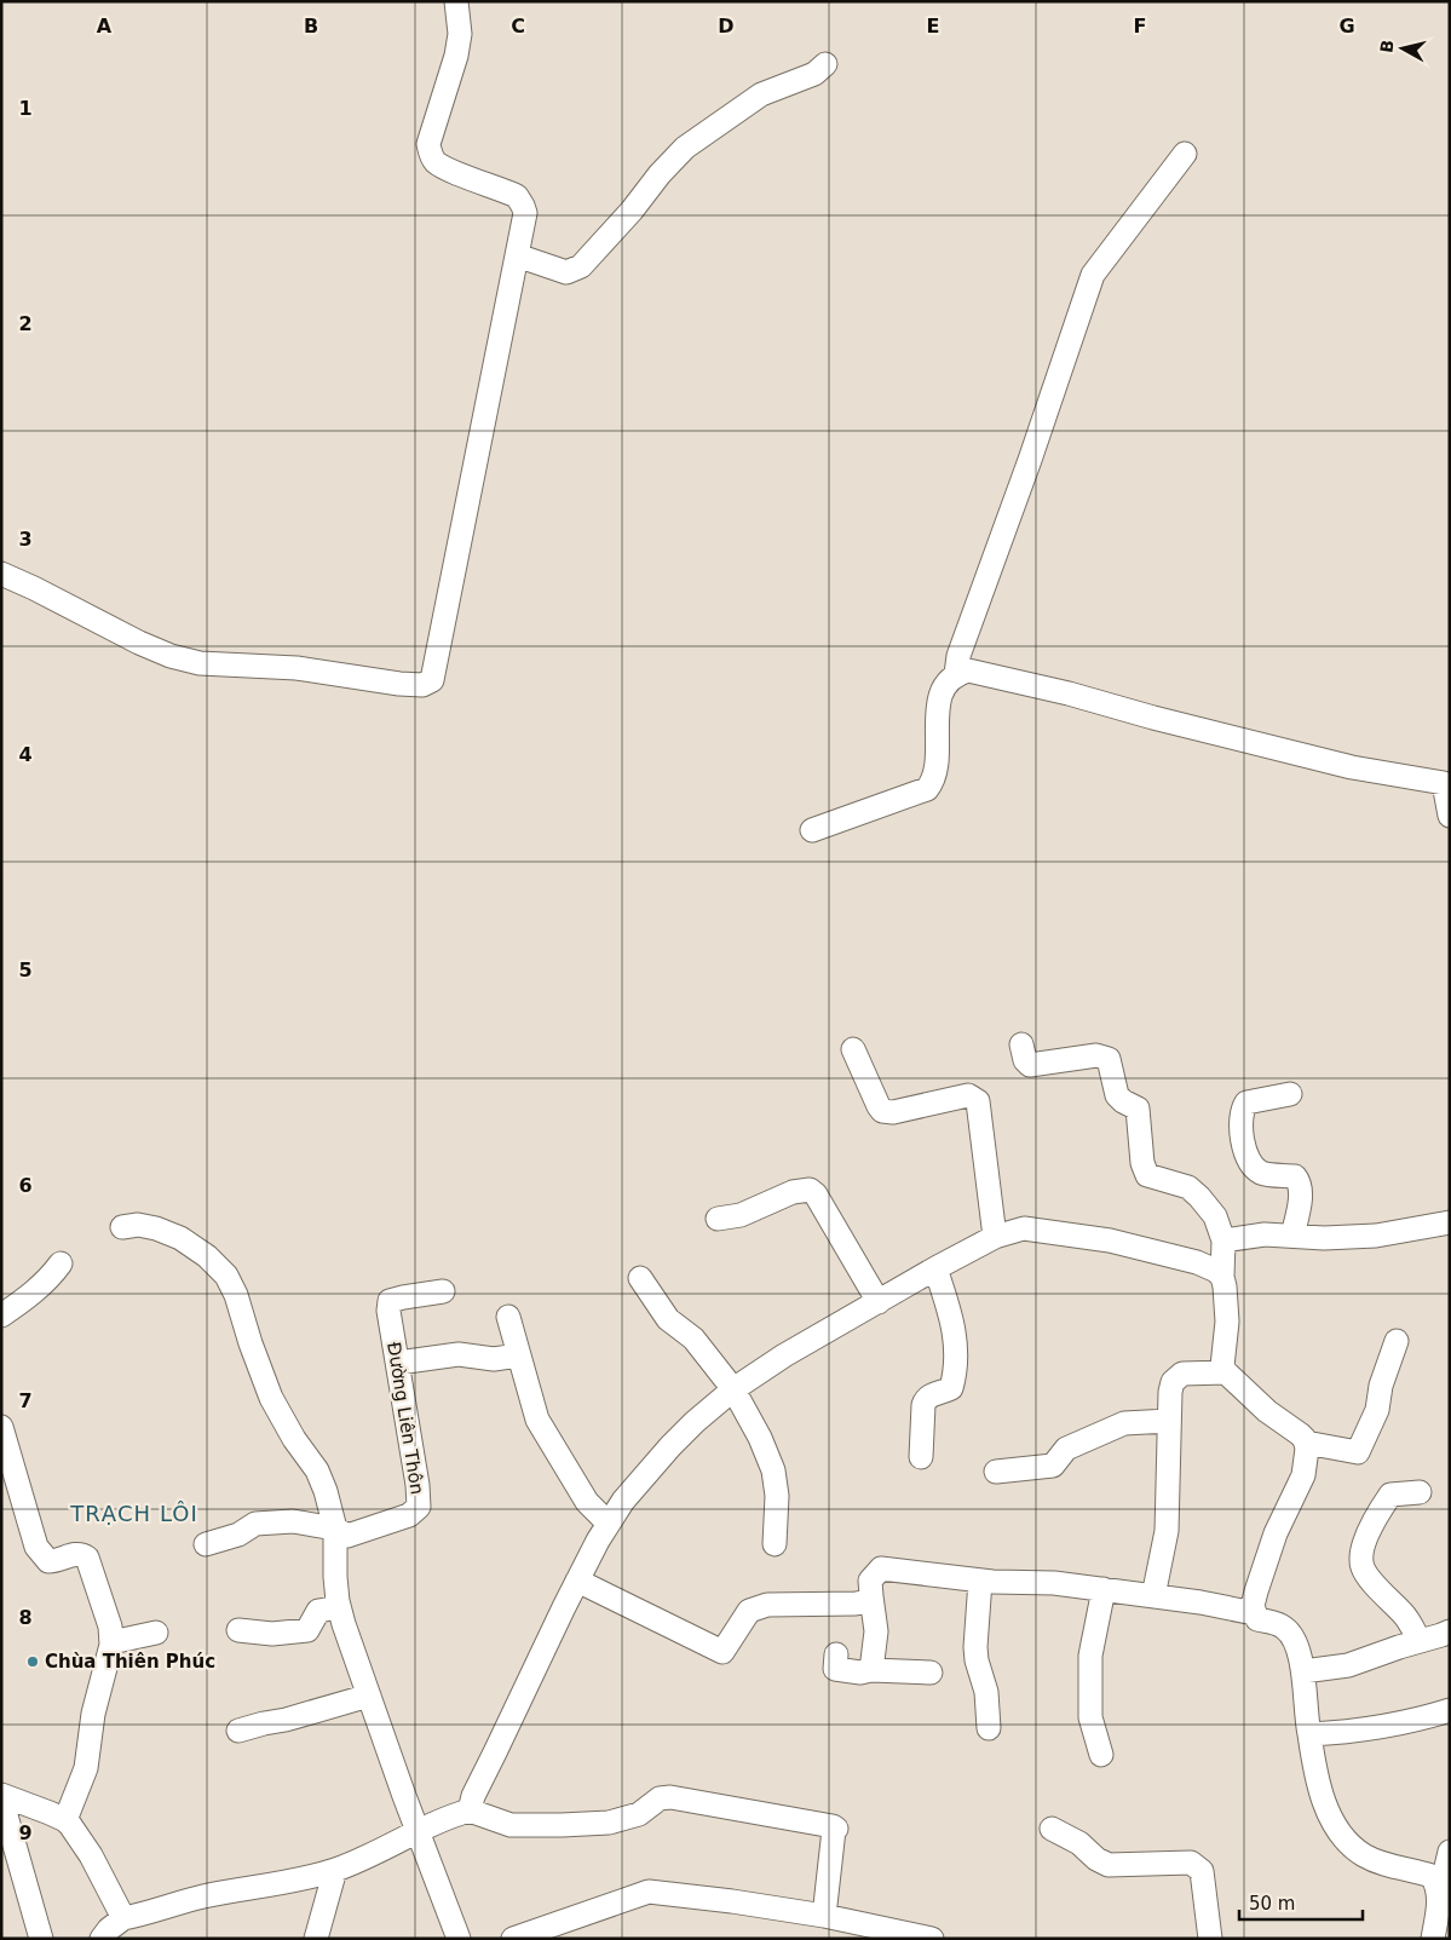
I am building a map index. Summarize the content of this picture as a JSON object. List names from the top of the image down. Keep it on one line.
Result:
{"streets":{"street":["Đường Liên Thôn"]},"districts":["TRẠCH LÔI"],"places":["Chùa Thiên Phúc"],"scale_bar":"50 m","north":"left","grid":{"columns":["A","B","C","D","E","F","G"],"rows":["1","2","3","4","5","6","7","8","9"]}}
